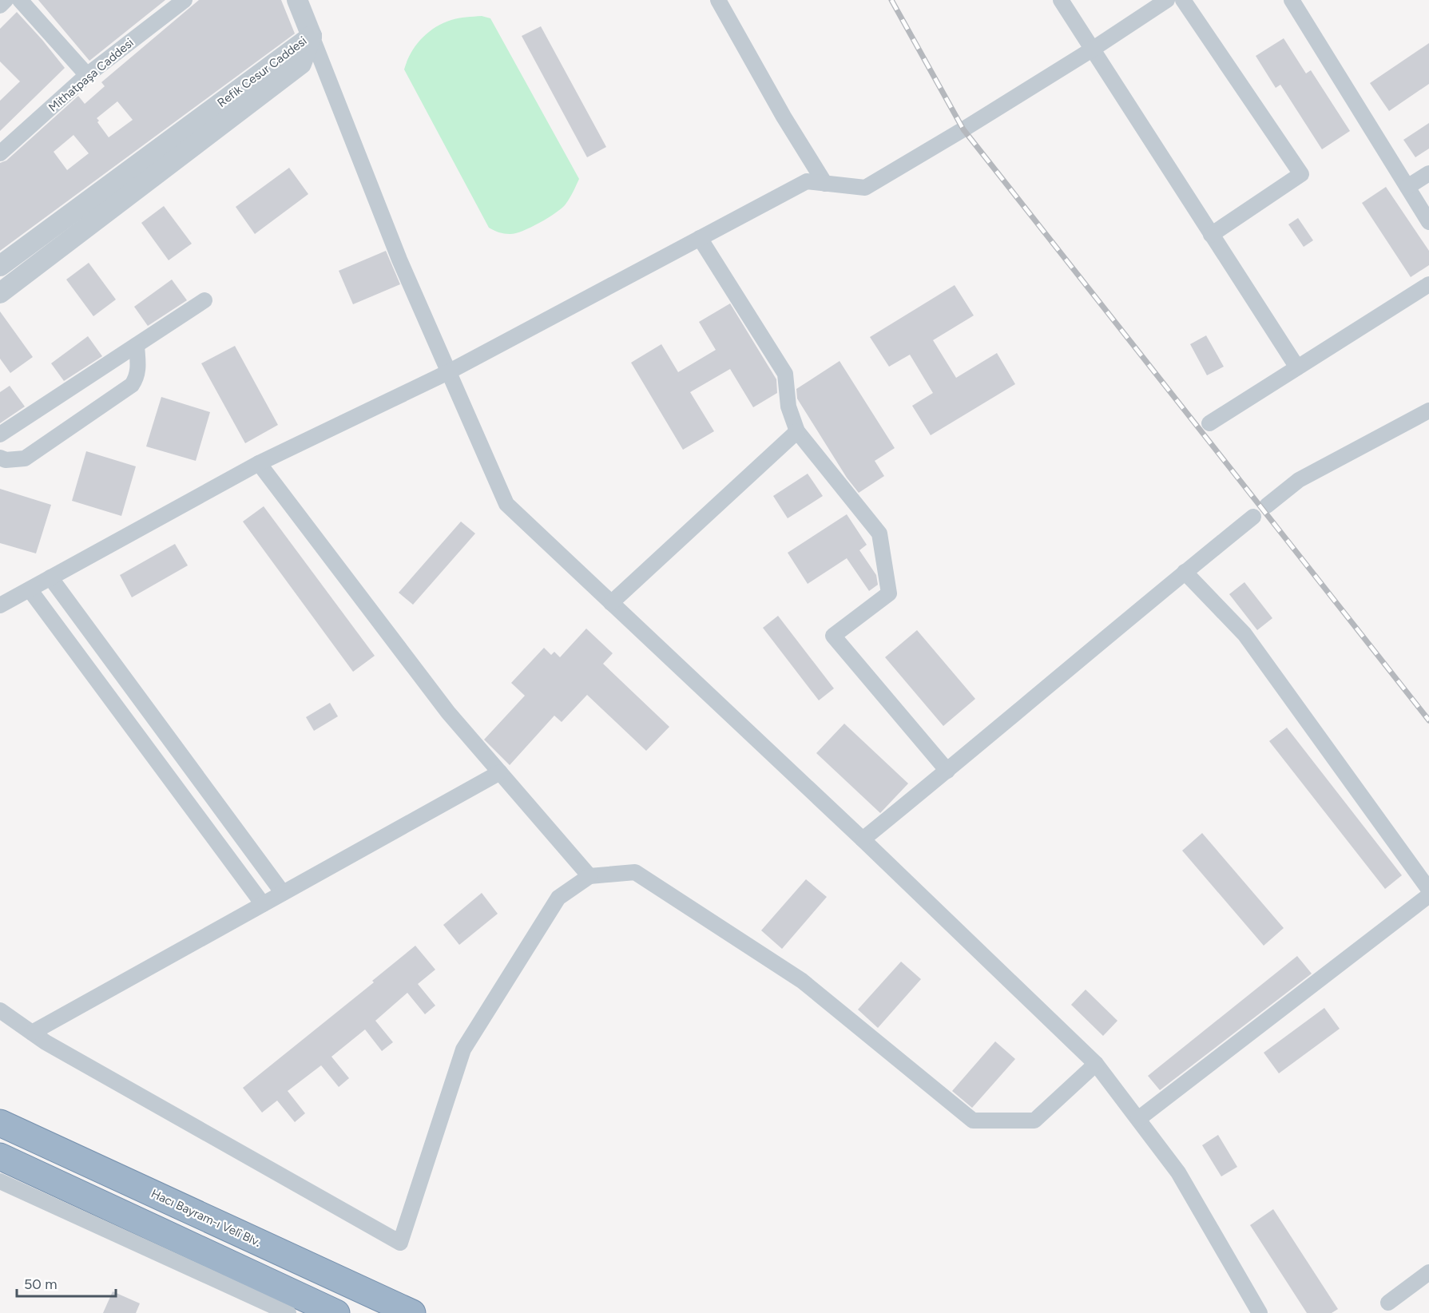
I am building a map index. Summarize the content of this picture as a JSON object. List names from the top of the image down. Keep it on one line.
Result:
{"streets":{"highway":["Hacı Bayram-ı Velî Blv."],"street":["Refik Cesur Caddesi","Mithatpaşa Caddesi"]},"scale_bar":"50 m"}
